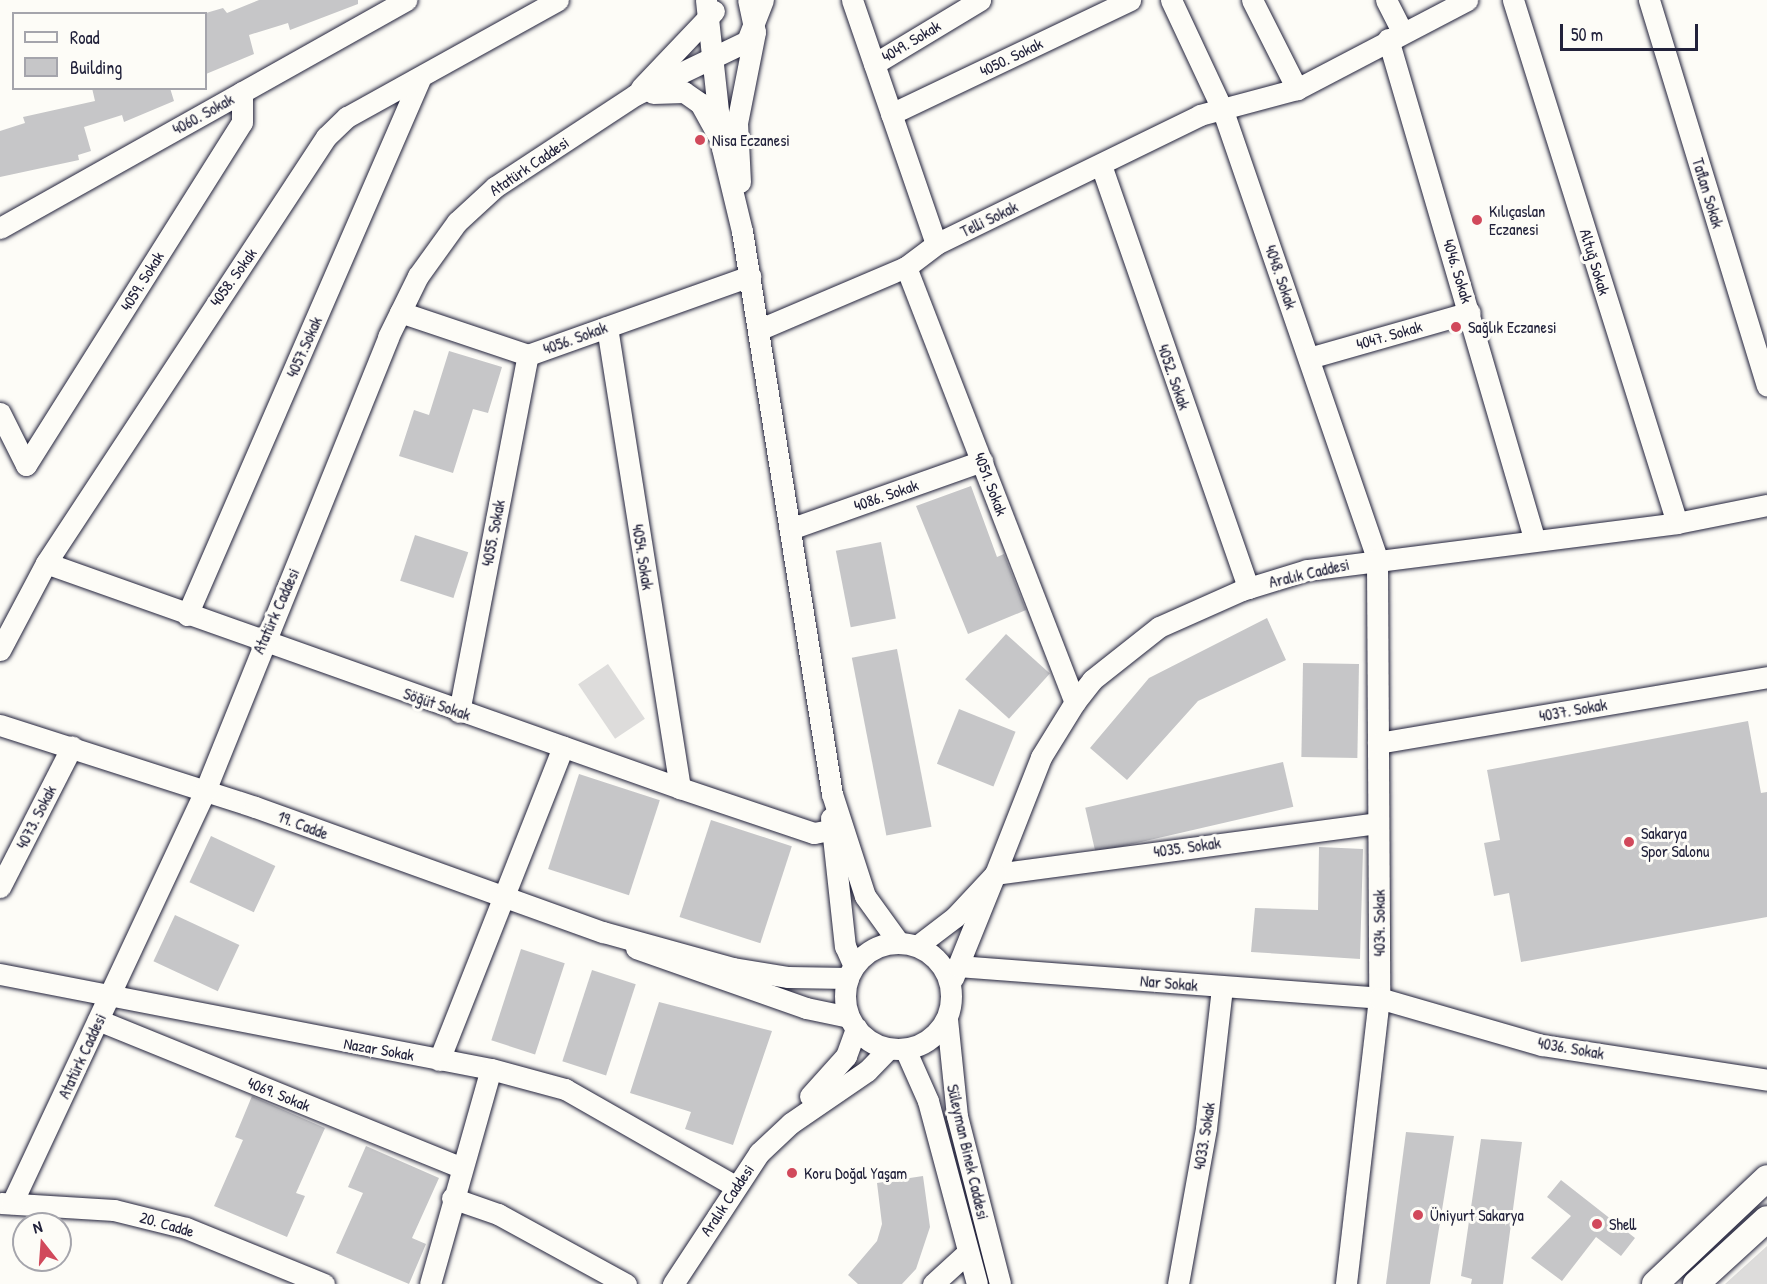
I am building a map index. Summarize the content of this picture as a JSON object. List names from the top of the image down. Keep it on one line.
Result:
{"streets":{"street":["4049. Sokak","4050. Sokak","4060. Sokak","Atatürk Caddesi","Taflan Sokak","Telli Sokak","Altuğ Sokak","4046. Sokak","4058. Sokak","4048. Sokak","4059. Sokak","4047. Sokak","4056. Sokak","4057.Sokak","4052. Sokak","4051. Sokak","4086. Sokak","4055. Sokak","4054. Sokak","Aralık Caddesi","Söğüt Sokak","4037. Sokak","4073. Sokak","19. Cadde","4035. Sokak","4034. Sokak","Nar Sokak","4036. Sokak","Nazar Sokak","4069. Sokak","4033. Sokak","Süleyman Binek Caddesi","20. Cadde"]},"crossings":[["4060. Sokak","4059. Sokak"],["Atatürk Caddesi","4056. Sokak"],["Atatürk Caddesi","Söğüt Sokak"],["Atatürk Caddesi","19. Cadde"],["Atatürk Caddesi","Nazar Sokak"],["Atatürk Caddesi","4069. Sokak"],["Atatürk Caddesi","20. Cadde"],["Telli Sokak","4046. Sokak"],["Telli Sokak","4048. Sokak"],["Telli Sokak","4052. Sokak"],["Telli Sokak","4051. Sokak"],["Altuğ Sokak","Aralık Caddesi"],["4046. Sokak","4047. Sokak"],["4046. Sokak","Aralık Caddesi"],["4058. Sokak","4057.Sokak"],["4058. Sokak","Söğüt Sokak"],["4048. Sokak","4047. Sokak"],["4048. Sokak","Aralık Caddesi"],["4048. Sokak","4034. Sokak"],["4056. Sokak","4055. Sokak"],["4056. Sokak","4054. Sokak"],["4057.Sokak","Söğüt Sokak"],["4052. Sokak","Aralık Caddesi"],["4051. Sokak","4086. Sokak"],["4051. Sokak","Aralık Caddesi"],["4055. Sokak","Söğüt Sokak"],["4054. Sokak","Söğüt Sokak"],["Aralık Caddesi","4035. Sokak"],["Aralık Caddesi","4034. Sokak"],["Aralık Caddesi","Nar Sokak"],["Aralık Caddesi","Nazar Sokak"],["Aralık Caddesi","Süleyman Binek Caddesi"],["4037. Sokak","4034. Sokak"],["4073. Sokak","19. Cadde"],["4035. Sokak","4034. Sokak"],["4034. Sokak","Nar Sokak"],["4034. Sokak","4036. Sokak"],["Nar Sokak","4036. Sokak"],["Nar Sokak","4033. Sokak"],["Nar Sokak","Süleyman Binek Caddesi"]],"places":["Nisa Eczanesi","Kılıçaslan Eczanesi","Sağlık Eczanesi","Sakarya Spor Salonu","Koru Doğal Yaşam","Üniyurt Sakarya","Shell"],"legend":["Road","Building"],"scale_bar":"50 m","north":"top"}
